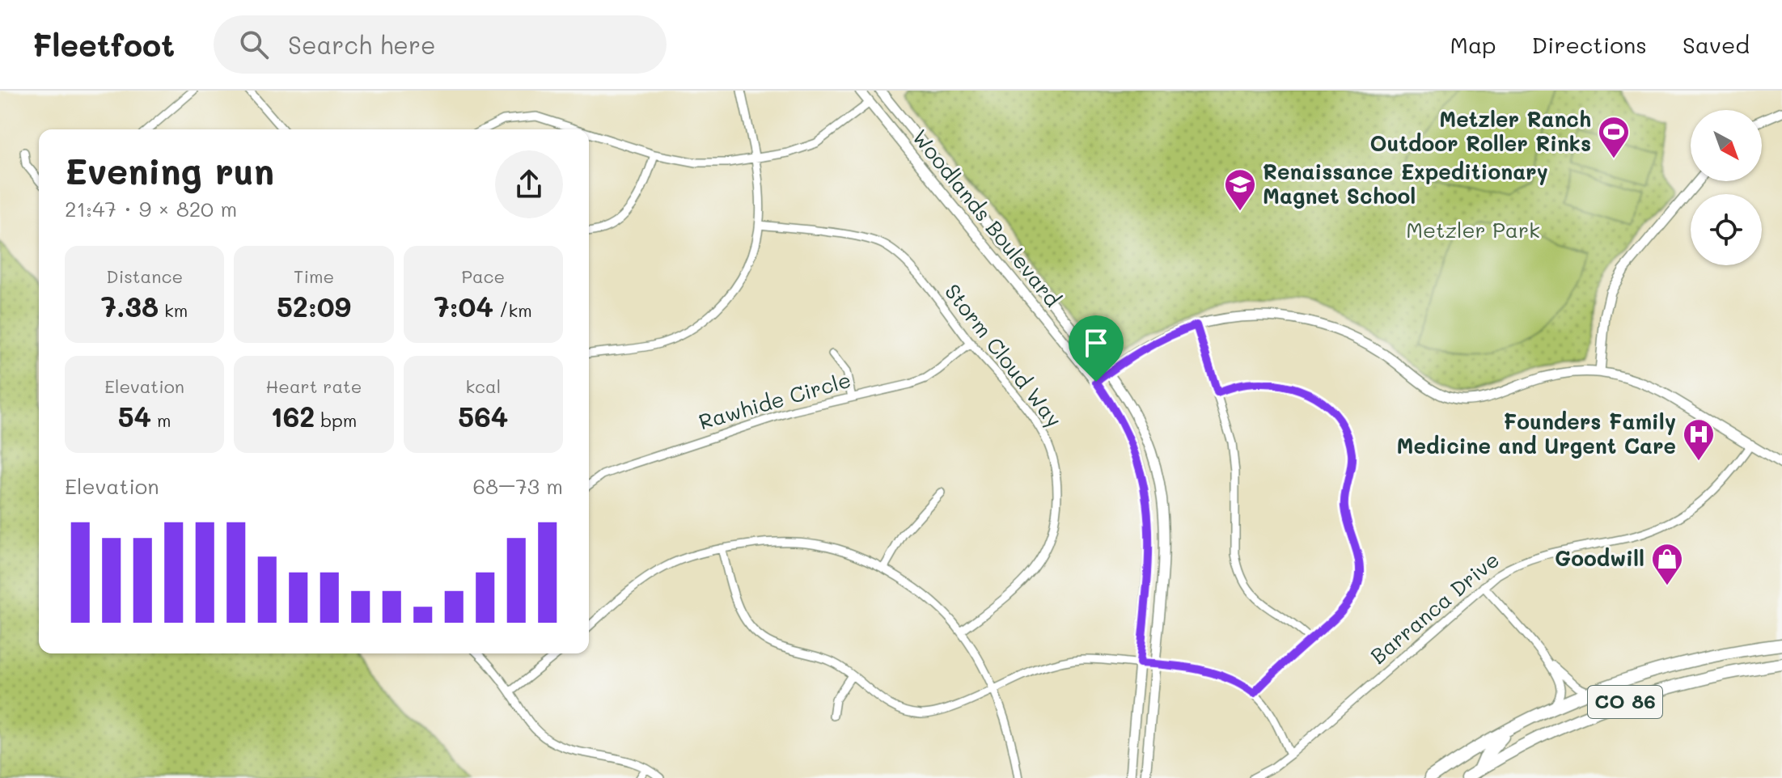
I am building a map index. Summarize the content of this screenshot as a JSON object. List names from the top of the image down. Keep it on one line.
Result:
{"streets":{"highway":["CO 86"],"street":["Woodlands Boulevard","Storm Cloud Way","Rawhide Circle","Barranca Drive"]},"crossings":[["Storm Cloud Way","Rawhide Circle"]],"parks":["Metzler Park"],"places":{"sports":["Metzler Ranch Outdoor Roller Rinks"],"school or university":["Renaissance Expeditionary Magnet School"],"hospital":["Founders Family Medicine and Urgent Care"],"shop":["Goodwill"]},"north":"bottom right","page":{"header":"Fleetfoot","search":"Search here","nav":["Map","Directions","Saved"],"heading":["Evening run","21:47 · 9 × 820 m"],"stats":[["Distance","7.38 km"],["Time","52:09"],["Pace","7:04 /km"],["Elevation","54 m"],["Heart rate","162 bpm"],["kcal","564"]],"chart":["Elevation","68–73 m"]}}
